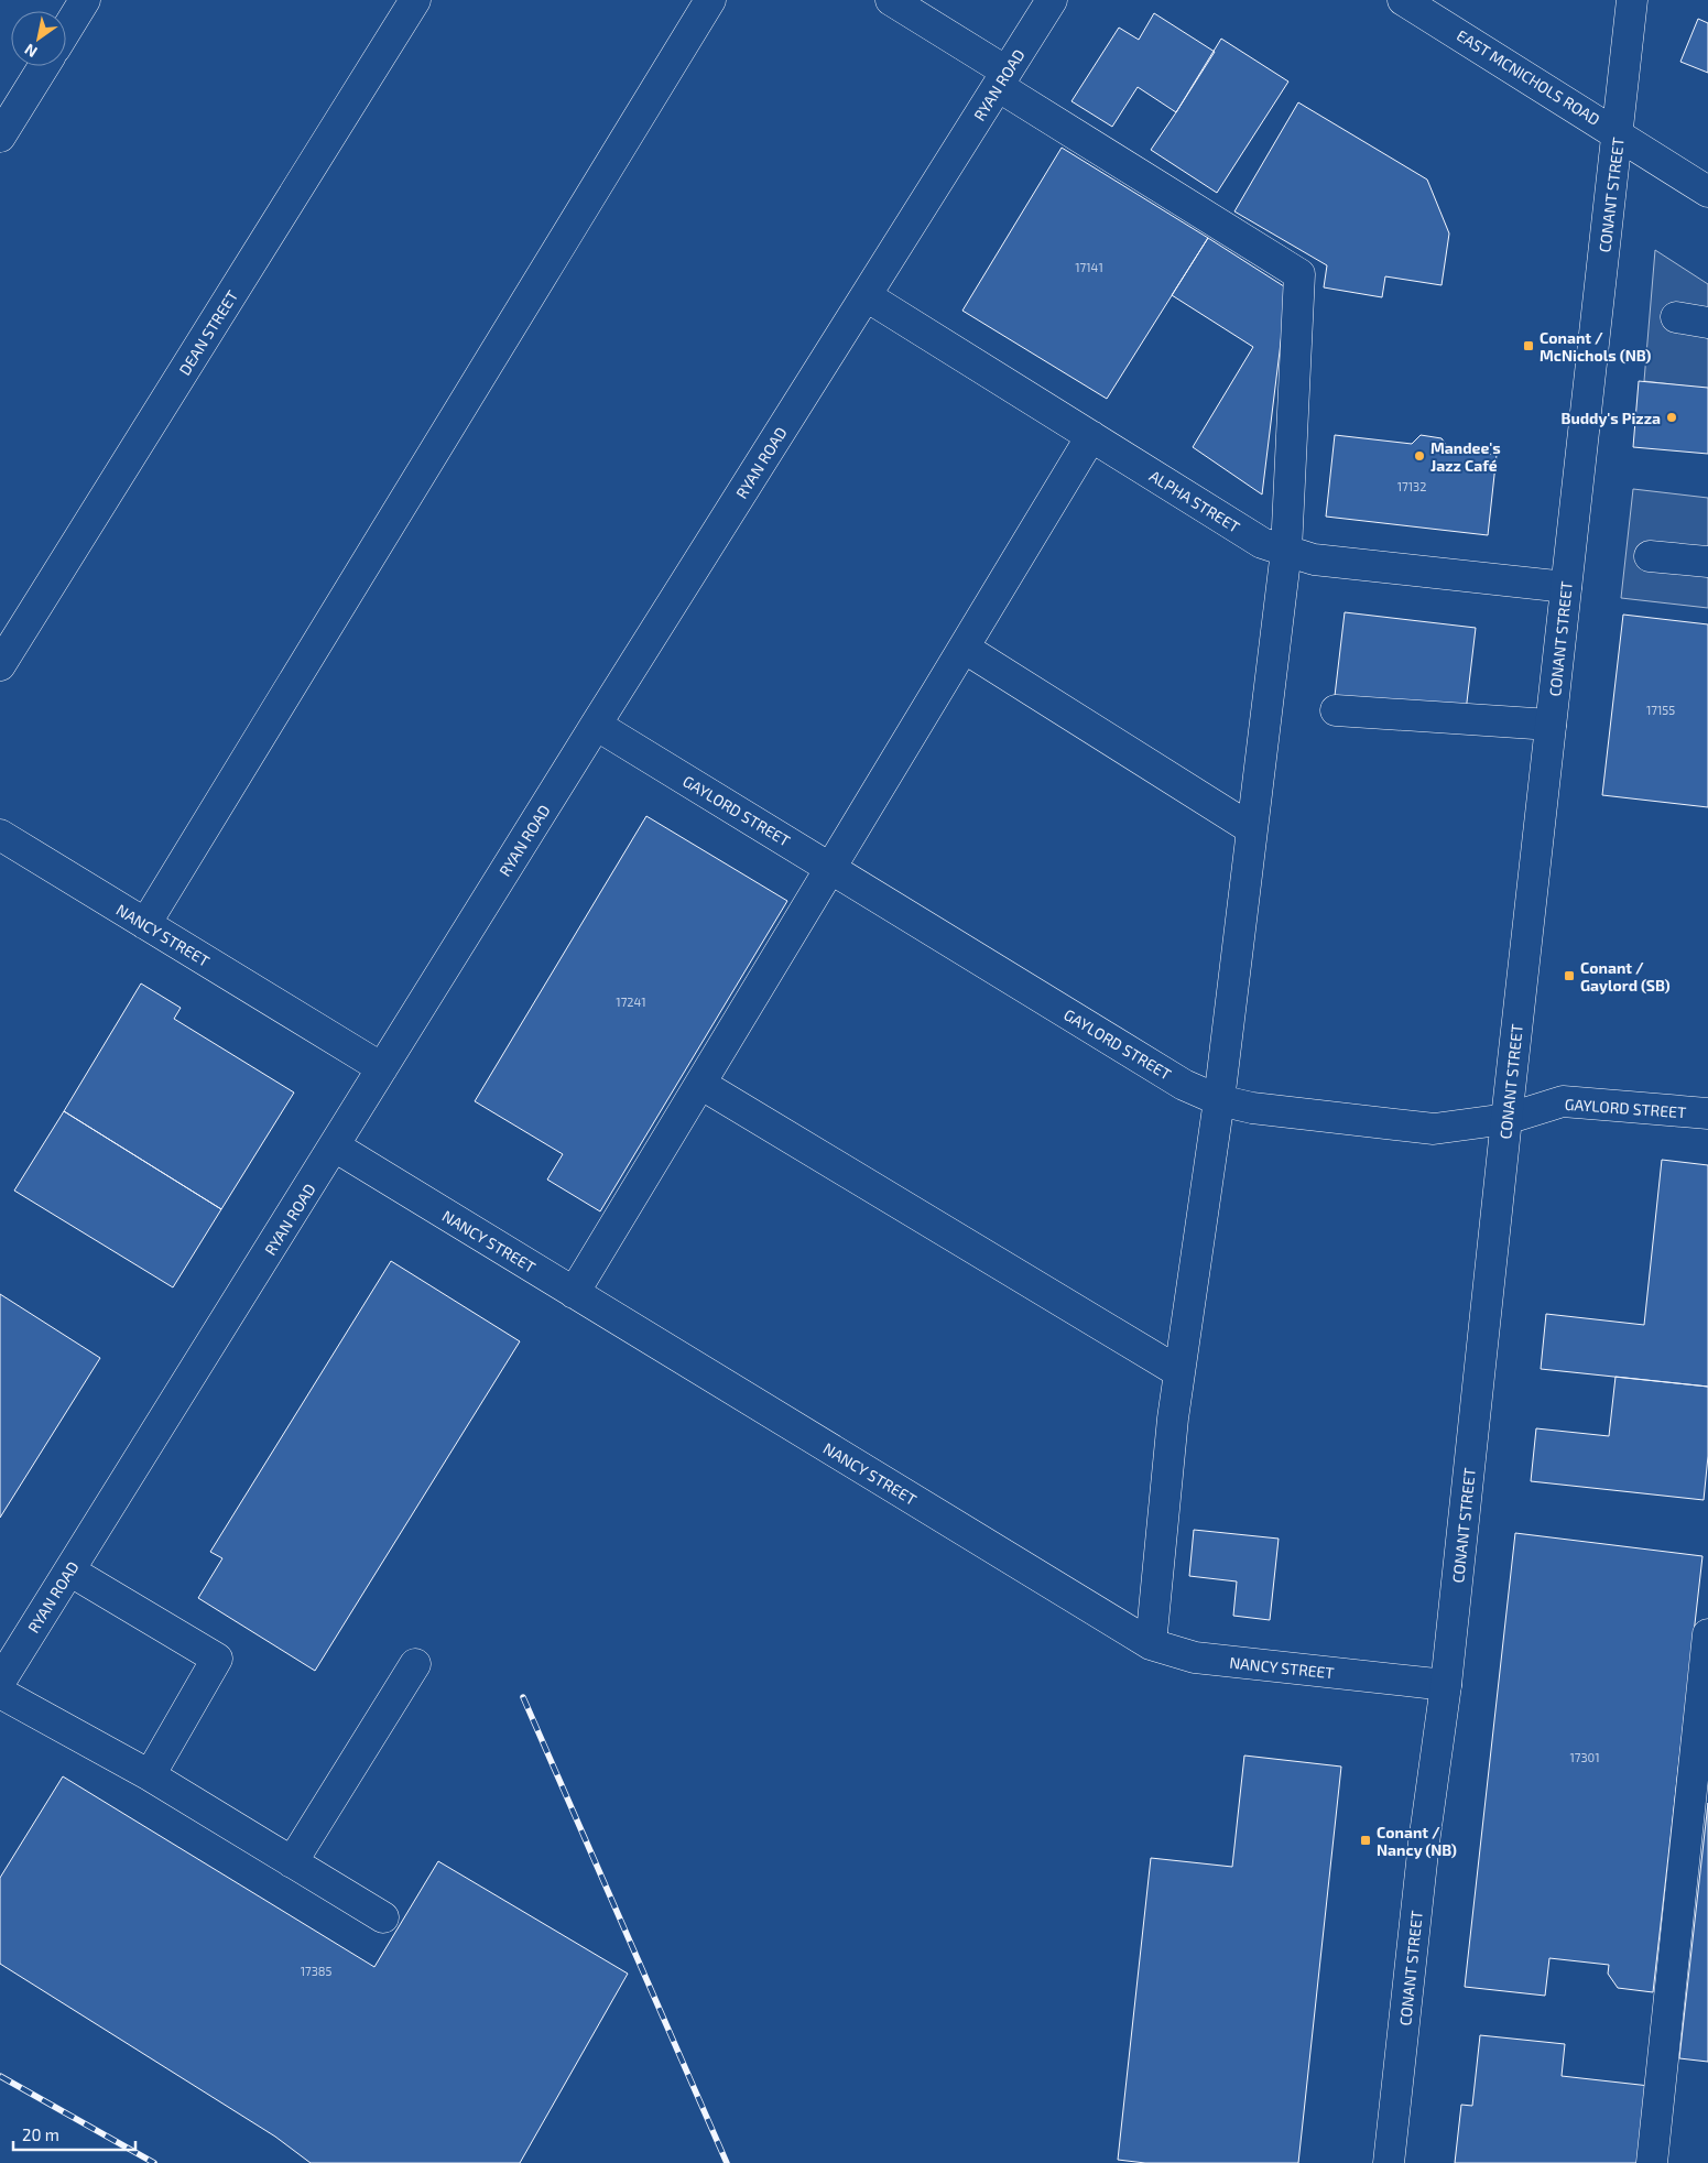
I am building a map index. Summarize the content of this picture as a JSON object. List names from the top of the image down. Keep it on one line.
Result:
{"streets":{"street":["EAST MCNICHOLS ROAD","RYAN ROAD","CONANT STREET","DEAN STREET","ALPHA STREET","GAYLORD STREET","NANCY STREET"]},"crossings":[["EAST MCNICHOLS ROAD","CONANT STREET"],["RYAN ROAD","ALPHA STREET"],["RYAN ROAD","GAYLORD STREET"],["RYAN ROAD","NANCY STREET"],["CONANT STREET","ALPHA STREET"],["CONANT STREET","GAYLORD STREET"],["CONANT STREET","NANCY STREET"]],"places":{"transit":["Conant / McNichols (NB)","Conant / Gaylord (SB)","Conant / Nancy (NB)"],"other":["Buddy's Pizza","Mandee's Jazz Café"]},"house_numbers":["17141","17132","17155","17241","17301","17385"],"scale_bar":"20 m","north":"bottom left"}
